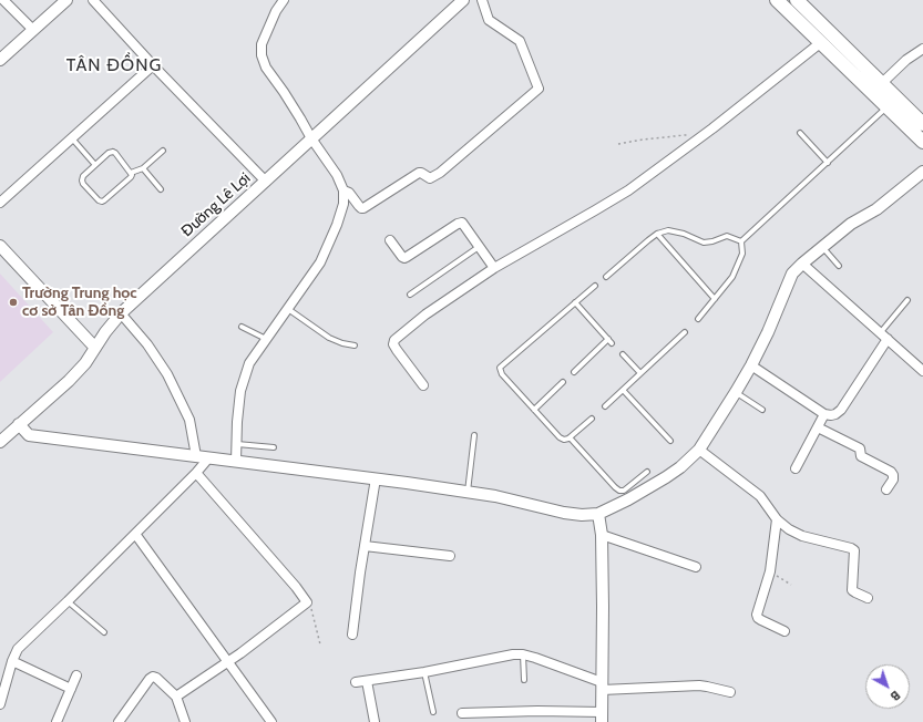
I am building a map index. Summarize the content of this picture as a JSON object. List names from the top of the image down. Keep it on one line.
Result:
{"streets":{"street":["Đường Lê Lợi"]},"districts":["TÂN ĐỒNG"],"places":["Trường Trung học cơ sở Tân Đồng"],"north":"bottom right"}
